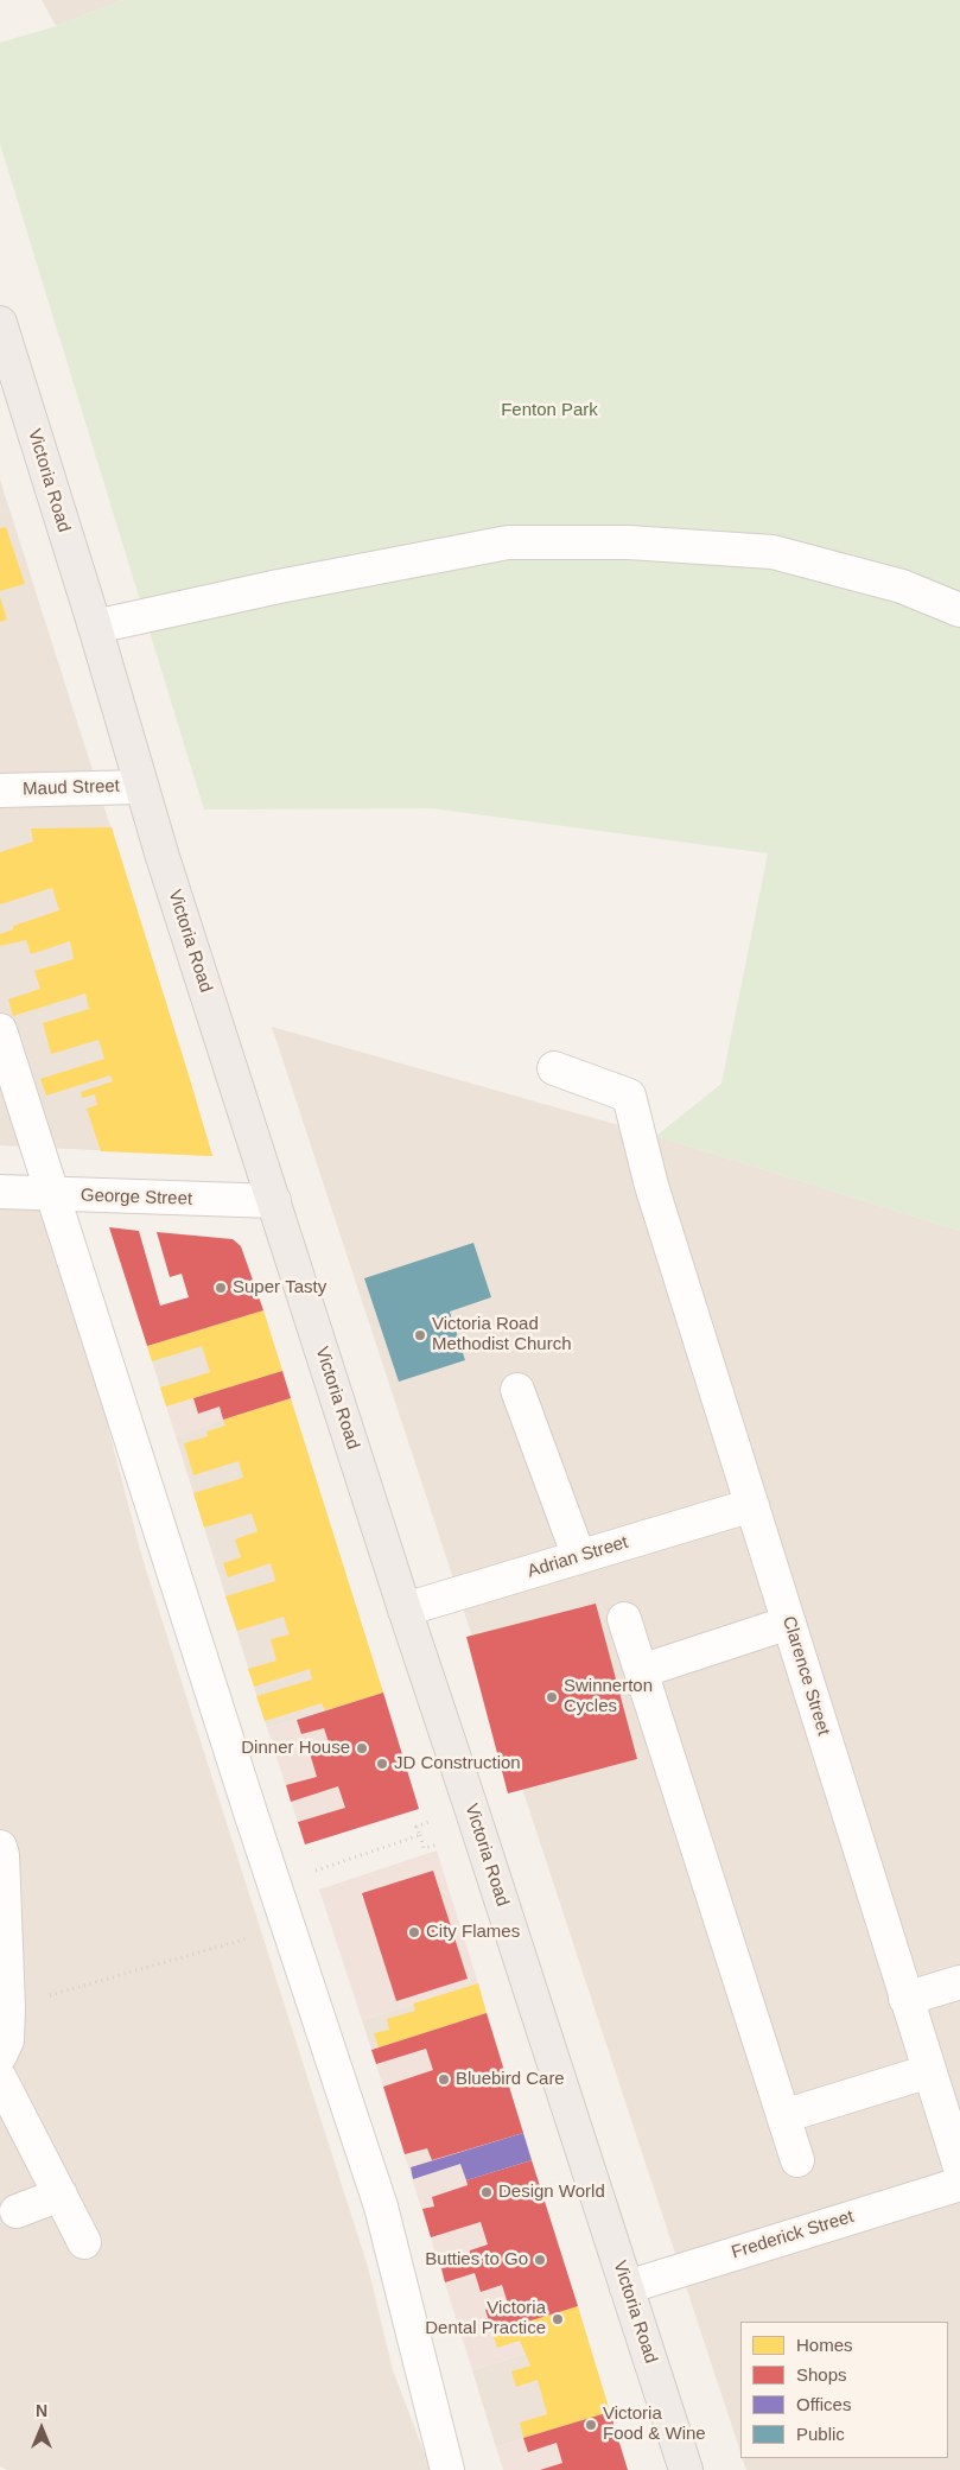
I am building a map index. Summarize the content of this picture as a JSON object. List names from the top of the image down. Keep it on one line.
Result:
{"streets":{"main road":["Victoria Road"],"street":["Maud Street","George Street","Adrian Street","Clarence Street","Frederick Street"]},"crossings":[["Victoria Road","Maud Street"],["Victoria Road","George Street"],["Victoria Road","Adrian Street"],["Victoria Road","Frederick Street"],["Adrian Street","Clarence Street"]],"parks":["Fenton Park"],"places":["Super Tasty","Victoria Road Methodist Church","Swinnerton Cycles","Dinner House","JD Construction","City Flames","Bluebird Care","Design World","Butties to Go","Victoria Dental Practice","Victoria Food & Wine"],"legend":["Homes","Shops","Offices","Public"],"north":"top"}
